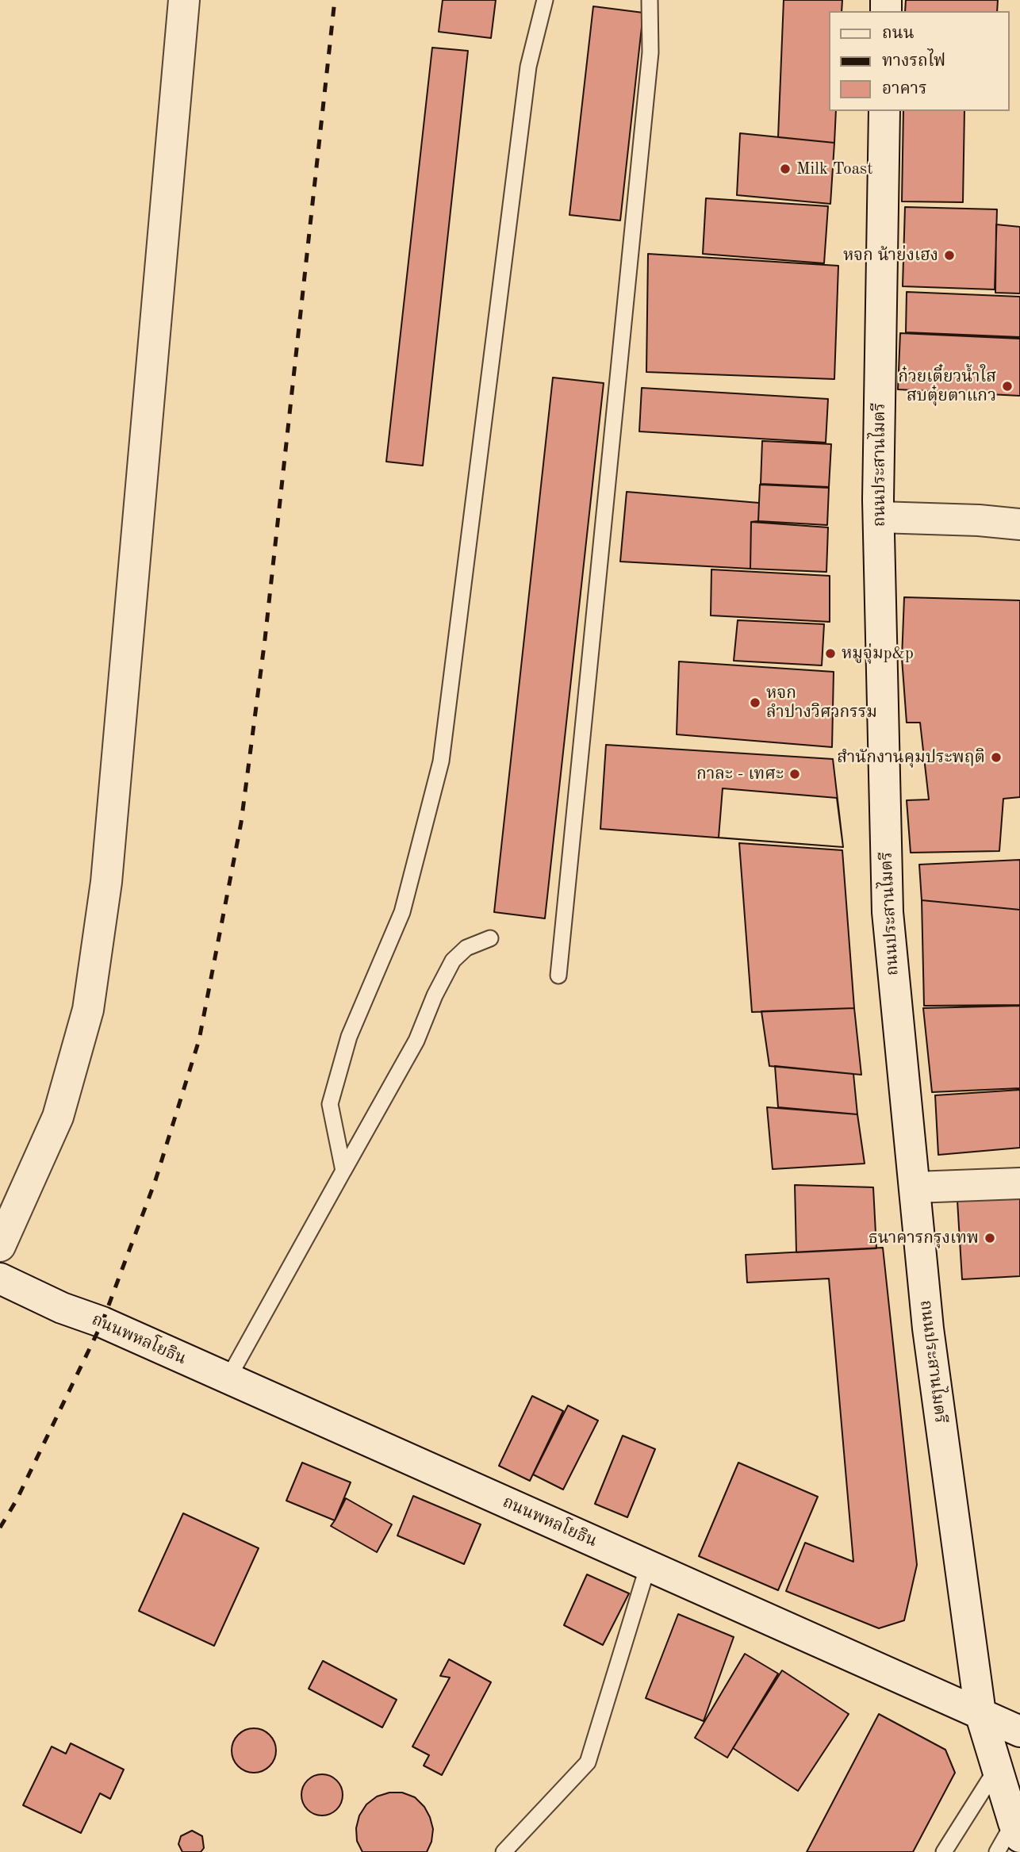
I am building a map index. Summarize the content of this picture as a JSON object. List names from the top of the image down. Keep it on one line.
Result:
{"streets":{"street":["ถนนประสานไมตรี","ถนนพหลโยธิน"]},"crossings":[["ถนนประสานไมตรี","ถนนพหลโยธิน"]],"places":["Milk Toast","หจก น้าย่งเฮง","ก๋วยเตี๋ยวน้ำใส สบตุ๋ยตาแกว","หมูจุ่มp&p","หจก ลำปางวิศวกรรม","สำนักงานคุมประพฤติ","กาละ - เทศะ","ธนาคารกรุงเทพ"],"legend":["ถนน","ทางรถไฟ","อาคาร"]}
